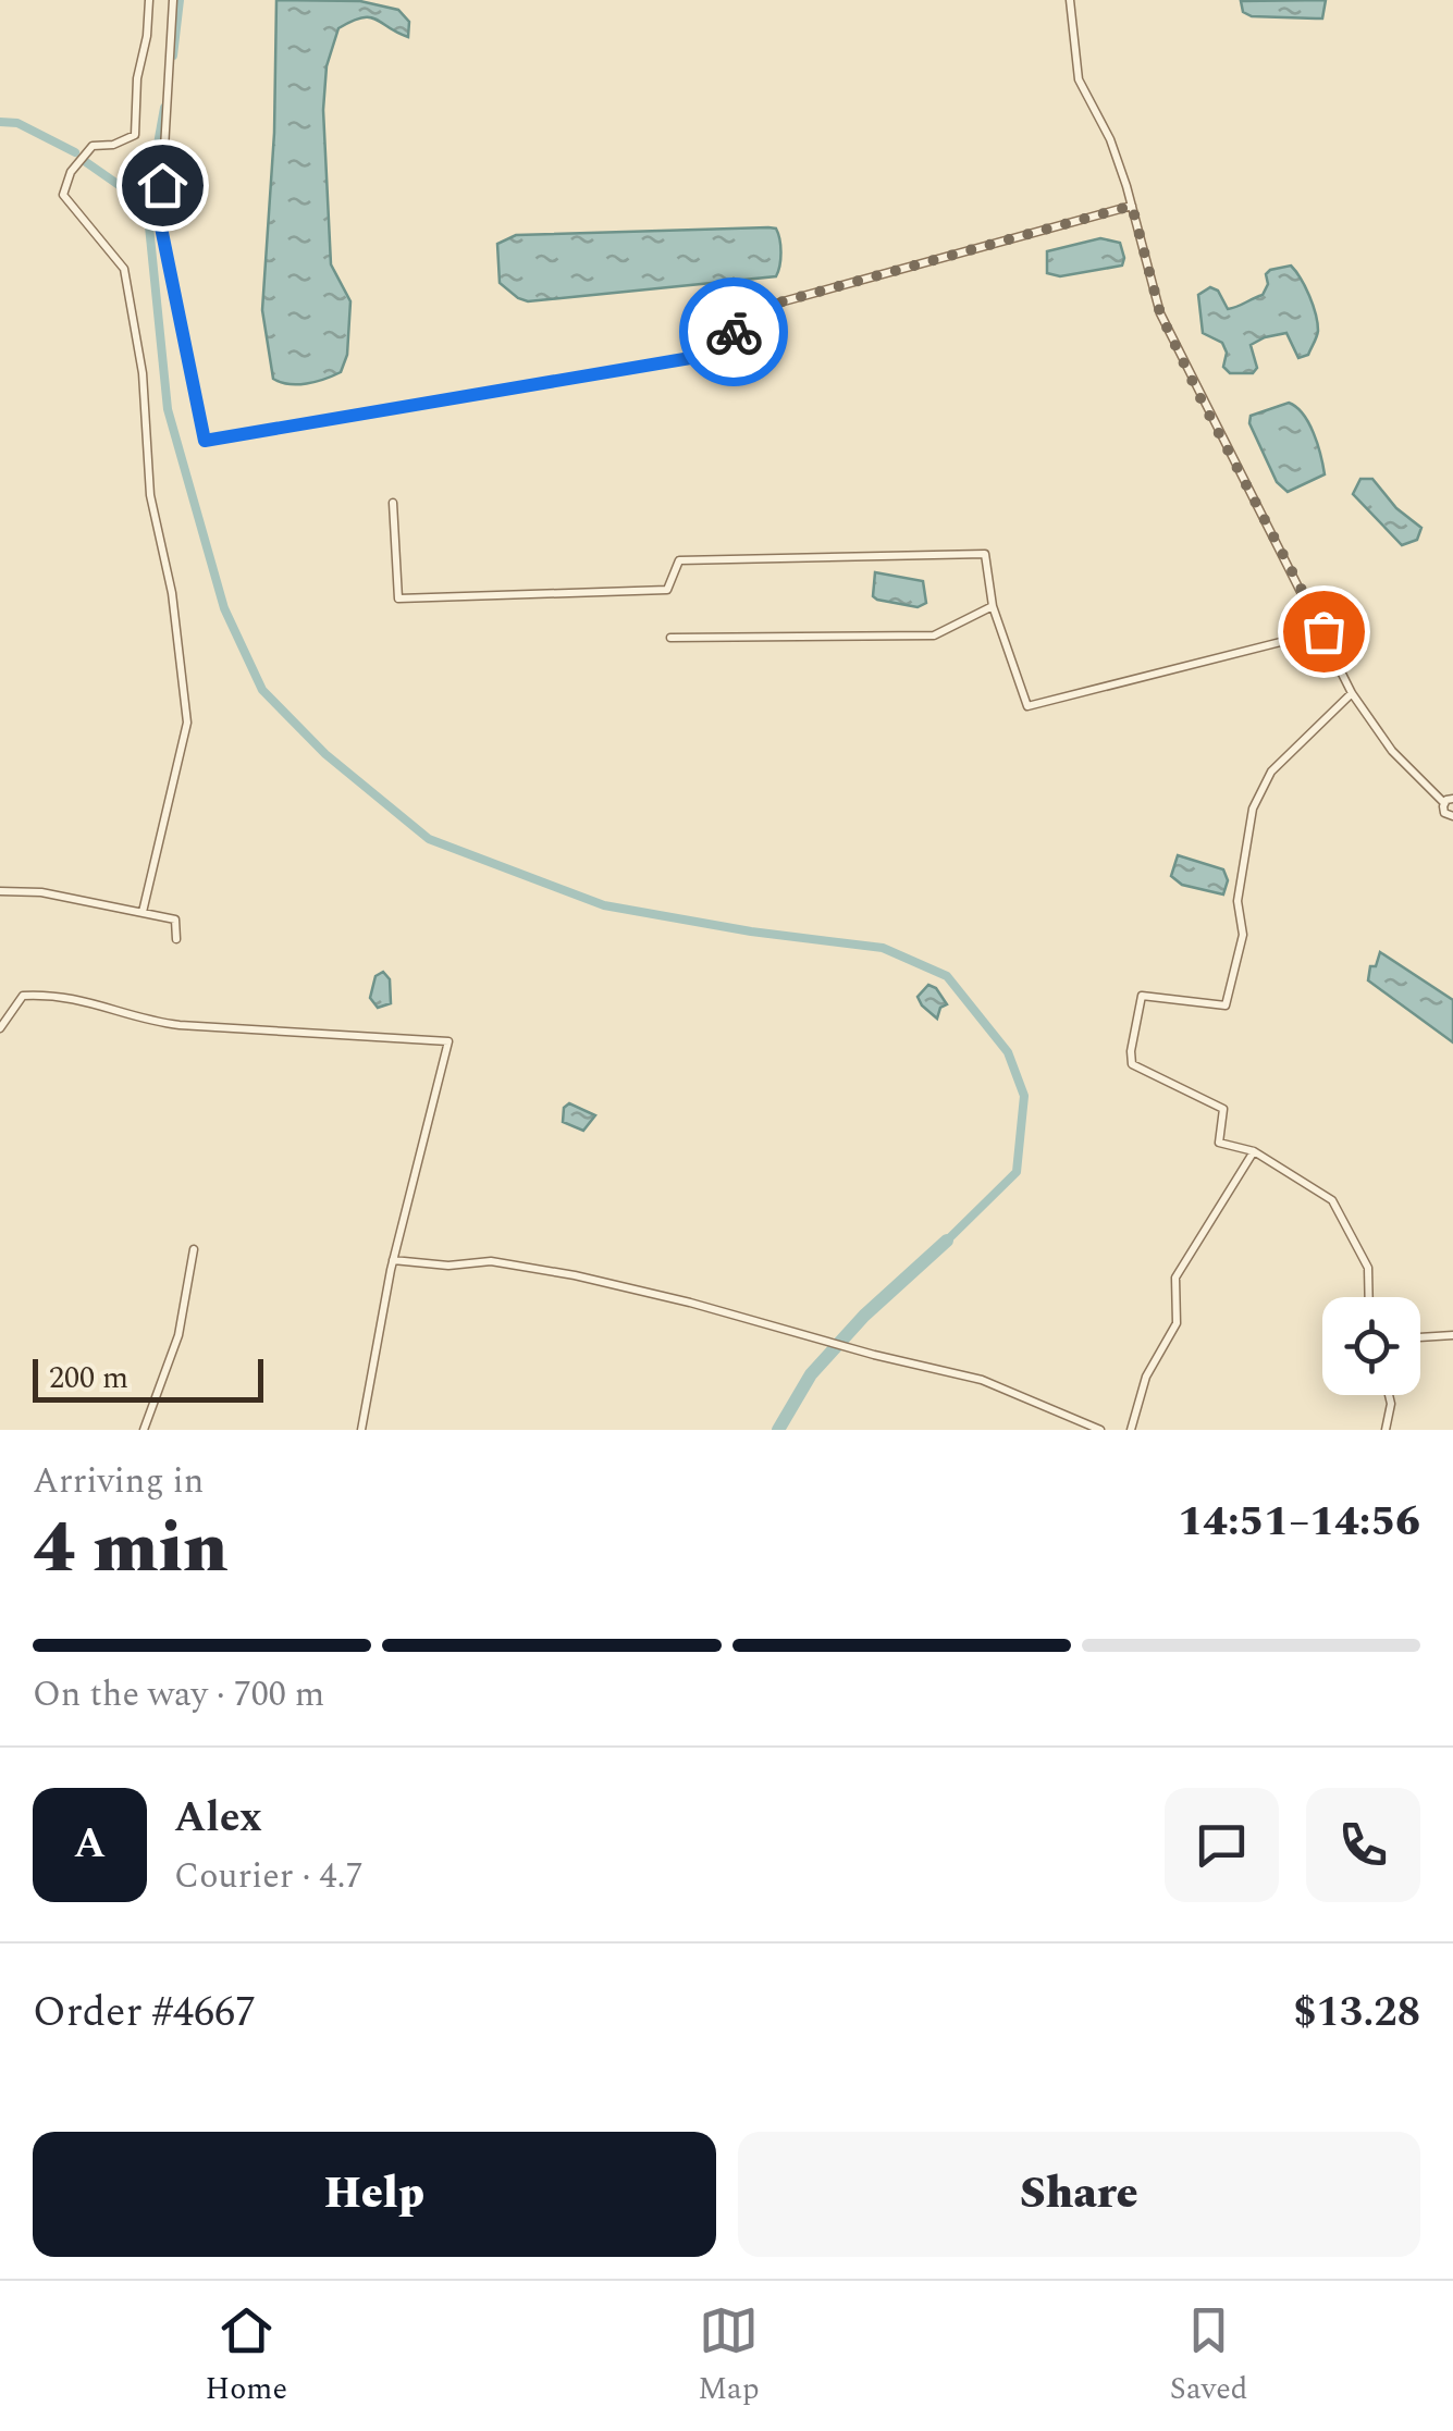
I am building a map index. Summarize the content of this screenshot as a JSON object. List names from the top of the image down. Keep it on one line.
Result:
{"scale_bar":"200 m","page":{"scale":"200 m","heading":["4 min","Arriving in","14:51–14:56"],"panel":["Alex","Courier · 4.7","Order #4667","$13.28"],"bar":"On the way · 700 m","round":"A","buttons":["Help","Share"],"tabs":["Home","Map","Saved"]}}
